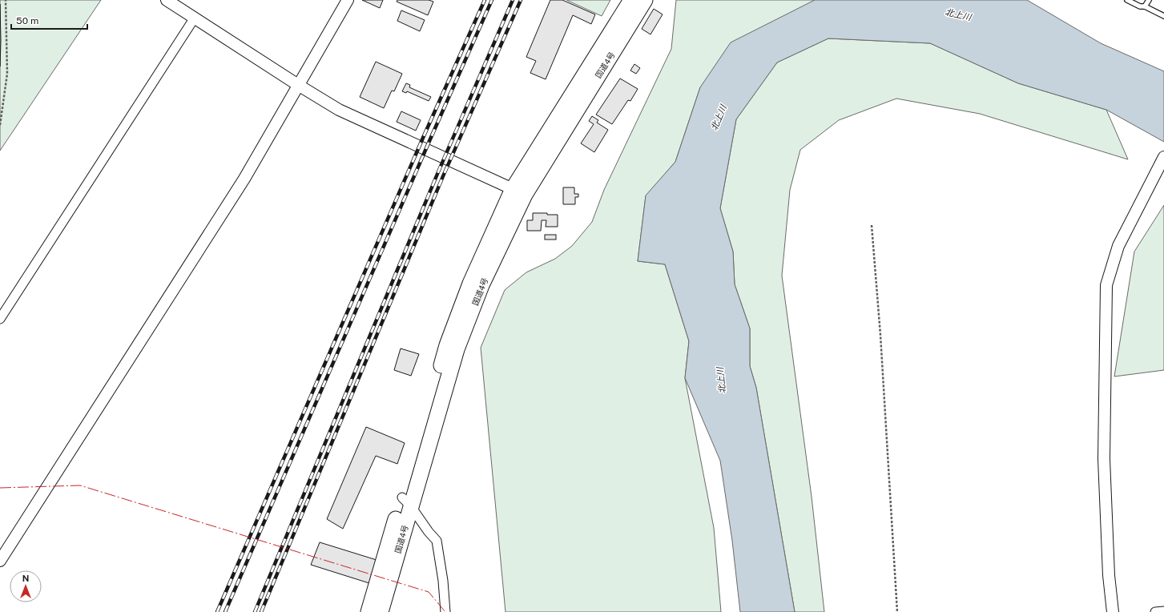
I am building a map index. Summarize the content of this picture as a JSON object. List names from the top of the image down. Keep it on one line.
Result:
{"streets":{"highway":["国道4号"]},"water":["北上川"],"scale_bar":"50 m","north":"top"}
